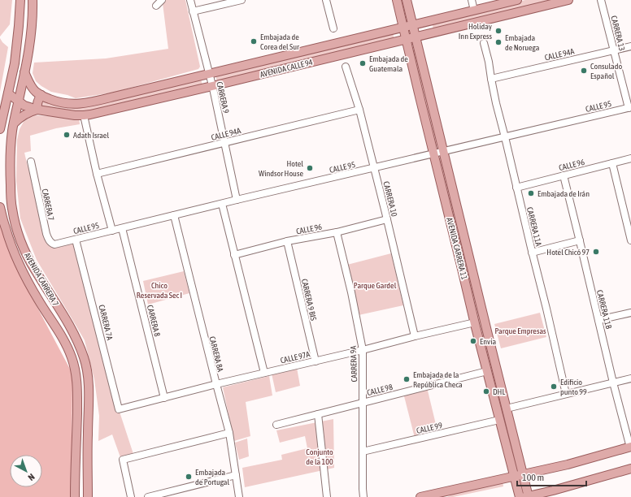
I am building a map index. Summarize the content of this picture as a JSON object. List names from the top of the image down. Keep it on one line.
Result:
{"streets":{"main road":["AVENIDA CALLE 94","AVENIDA CARRERA 11","AVENIDA CARRERA 7"],"street":["CARRERA 13","CALLE 94A","CARRERA 9","CALLE 95","CALLE 96","CARRERA 10","CARRERA 7","CARRERA 11A","CARRERA 9 BIS","CARRERA 11B","CARRERA 8","CARRERA 7A","CARRERA 8A","CALLE 97A","CARRERA 9A","CALLE 98","CALLE 99"]},"crossings":[["CARRERA 13","CALLE 94A"],["CARRERA 13","CALLE 95"],["CALLE 94A","CARRERA 9"],["CALLE 94A","CARRERA 10"],["CALLE 94A","CARRERA 11A"],["AVENIDA CALLE 94","CARRERA 9"],["AVENIDA CALLE 94","AVENIDA CARRERA 11"],["AVENIDA CALLE 94","AVENIDA CARRERA 7"],["CARRERA 9","CALLE 95"],["CALLE 95","CARRERA 10"],["CALLE 95","CARRERA 7"],["CALLE 95","CARRERA 11A"],["CALLE 95","AVENIDA CARRERA 11"],["CALLE 95","CARRERA 8"],["CALLE 95","CARRERA 7A"],["CALLE 95","CARRERA 8A"],["CALLE 96","CARRERA 10"],["CALLE 96","CARRERA 11A"],["CALLE 96","CARRERA 9 BIS"],["CALLE 96","CARRERA 11B"],["CALLE 96","CARRERA 9A"],["CARRERA 10","CALLE 97A"],["AVENIDA CARRERA 11","CALLE 97A"],["AVENIDA CARRERA 11","CALLE 98"],["AVENIDA CARRERA 11","CALLE 99"],["CARRERA 9 BIS","CALLE 97A"],["CARRERA 8","CALLE 97A"],["CARRERA 7A","CALLE 97A"],["CARRERA 8A","CALLE 97A"],["CALLE 97A","CARRERA 9A"],["CARRERA 9A","CALLE 98"],["CARRERA 9A","CALLE 99"]],"parks":["Chico Reservada Sec I","Parque Gardel","Parque Empresas","Conjunto de la 100"],"places":["Holiday Inn Express","Embajada de Corea del Sur","Embajada de Noruega","Embajada de Guatemala","Consulado Español","Adath Israel","Hotel Windsor House","Embajada de Irán","Hotel Chicó 97","Envia","Embajada de la República Checa","Edificio punto 99","DHL","Embajada de Portugal"],"scale_bar":"100 m","north":"bottom right"}
